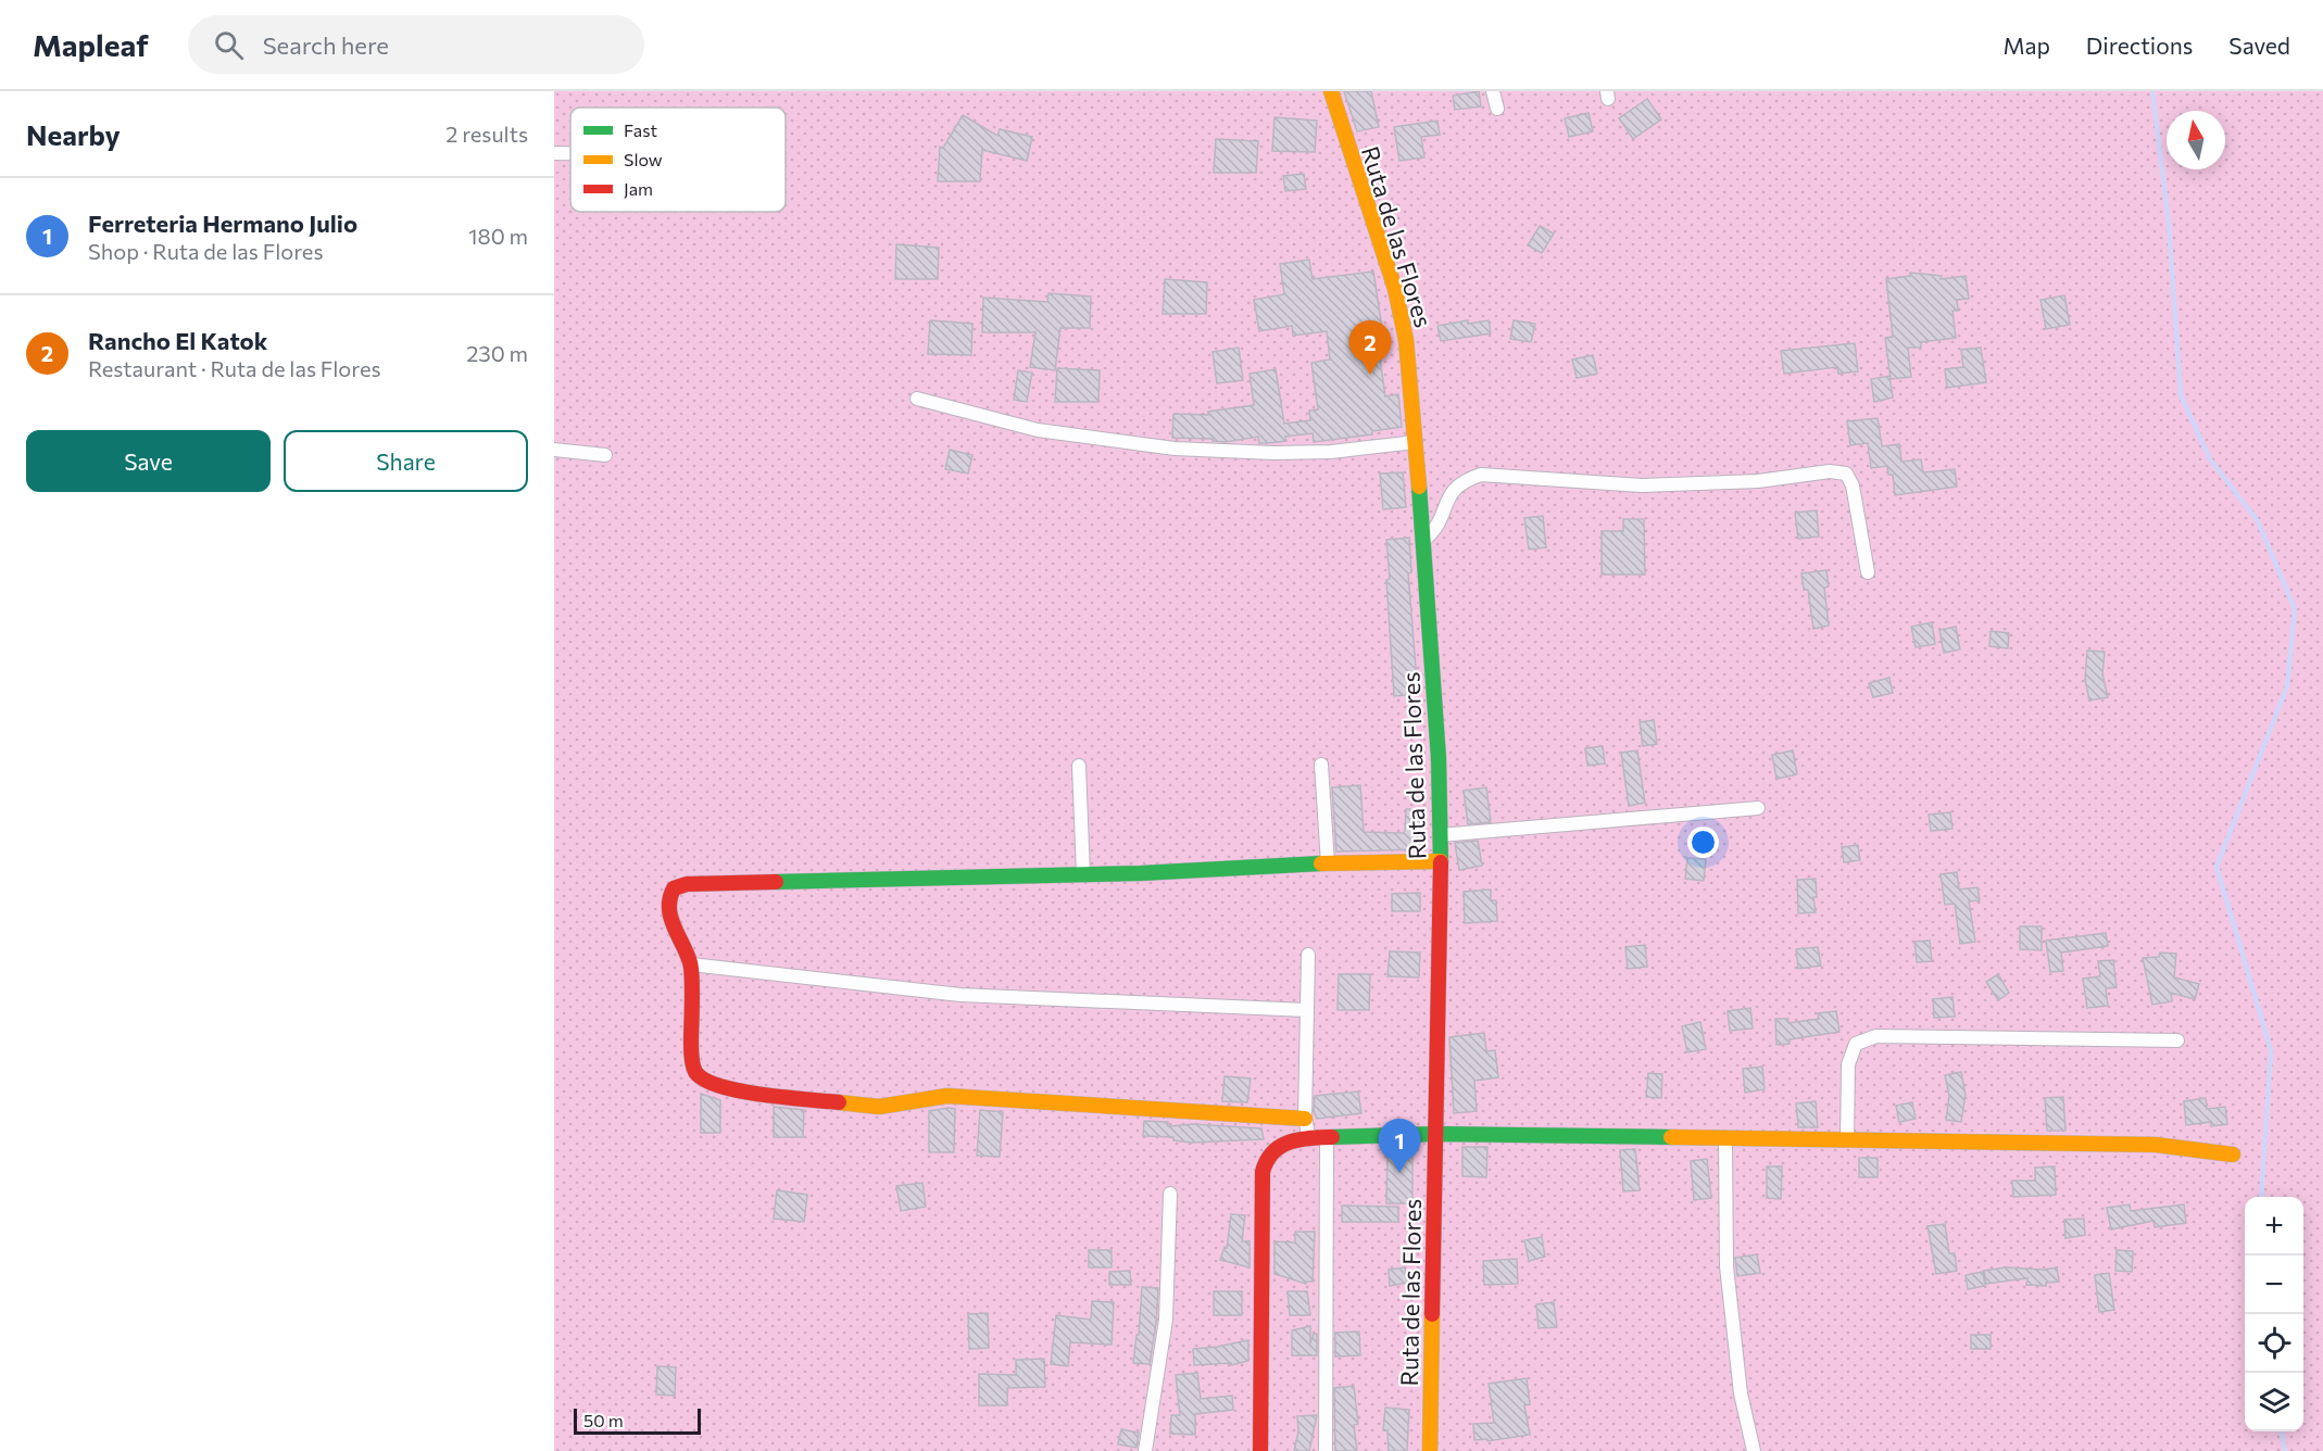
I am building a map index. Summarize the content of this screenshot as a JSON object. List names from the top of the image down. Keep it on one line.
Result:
{"streets":{"street":["Ruta de las Flores"]},"legend":["Fast","Slow","Jam"],"scale_bar":"50 m","north":"top","page":{"header":"Mapleaf","search":"Search here","nav":["Map","Directions","Saved"],"heading":["Nearby","2 results"],"list":[{"mark":"1","name":"Ferreteria Hermano Julio","note":"Shop · Ruta de las Flores","value":"180 m"},{"mark":"2","name":"Rancho El Katok","note":"Restaurant · Ruta de las Flores","value":"230 m"}],"pins":["2","1"],"buttons":["Save","Share"],"map_buttons":["+","−"],"scale":"50 m"}}
